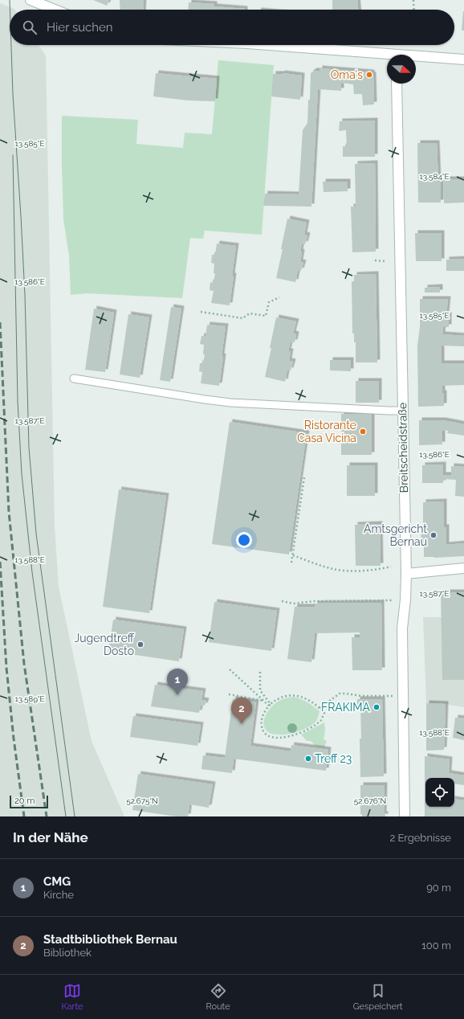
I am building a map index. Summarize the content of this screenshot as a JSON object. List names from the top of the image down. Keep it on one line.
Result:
{"streets":{"street":["Breitscheidstraße"]},"places":["Oma's","Ristorante Casa Vicina","Amtsgericht Bernau","Jugendtreff Dosto","FRAKIMA","Treff 23"],"scale_bar":"20 m","north":"right","page":{"search":"Hier suchen","pins":["1","2"],"scale":"20 m","heading":["In der Nähe","2 Ergebnisse"],"list":[{"mark":"1","name":"CMG","note":"Kirche","value":"90 m"},{"mark":"2","name":"Stadtbibliothek Bernau","note":"Bibliothek","value":"100 m"}],"nav":["Karte","Route","Gespeichert"]},"coordinates":["13.585°E","13.584°E","13.586°E","13.587°E","13.588°E","13.589°E","52.675°N","52.676°N"]}
